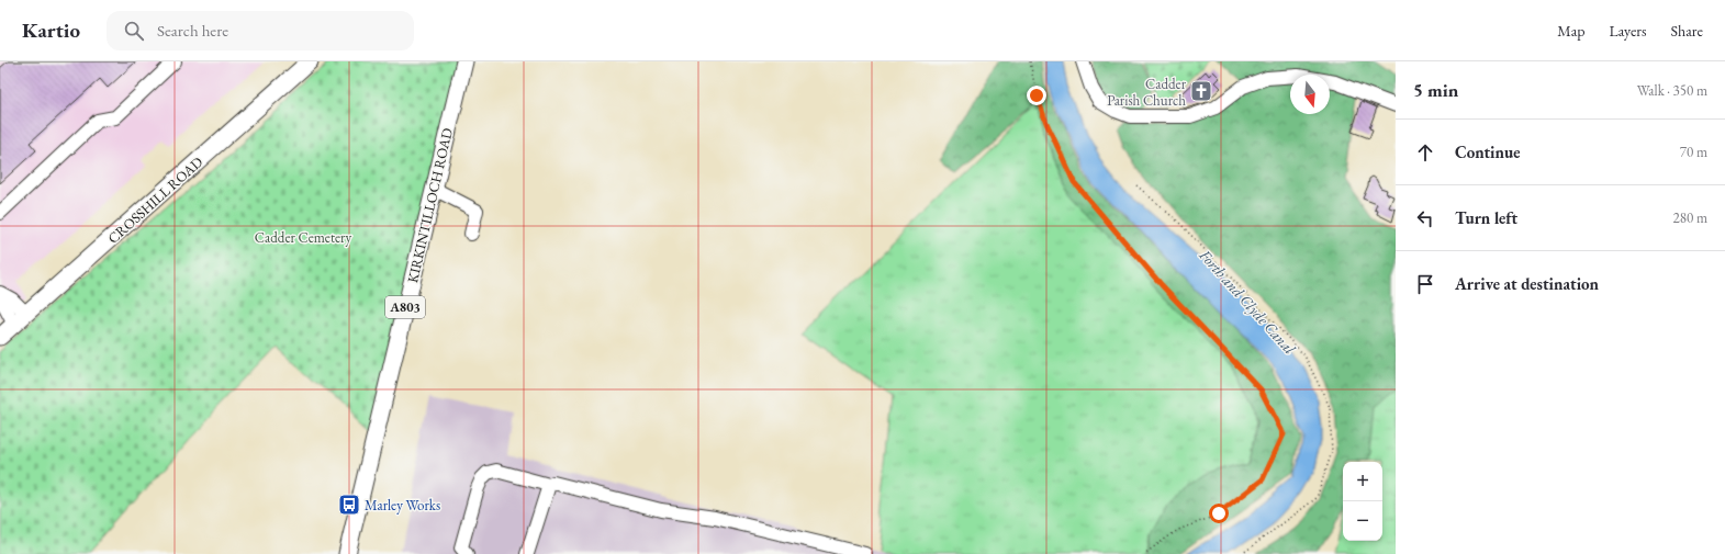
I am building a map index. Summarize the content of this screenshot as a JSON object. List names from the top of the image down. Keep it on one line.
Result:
{"streets":{"main road":["CROSSHILL ROAD","KIRKINTILLOCH ROAD","A803"]},"water":["Forth and Clyde Canal"],"parks":["Cadder Cemetery"],"places":{"church":["Cadder Parish Church"],"bus stop":["Marley Works"]},"north":"bottom","page":{"header":"Kartio","search":"Search here","nav":["Map","Layers","Share"],"heading":["5 min","Walk · 350 m"],"list":[["Continue","70 m"],["Turn left","280 m"],"Arrive at destination"],"map_buttons":["+","−"]}}
